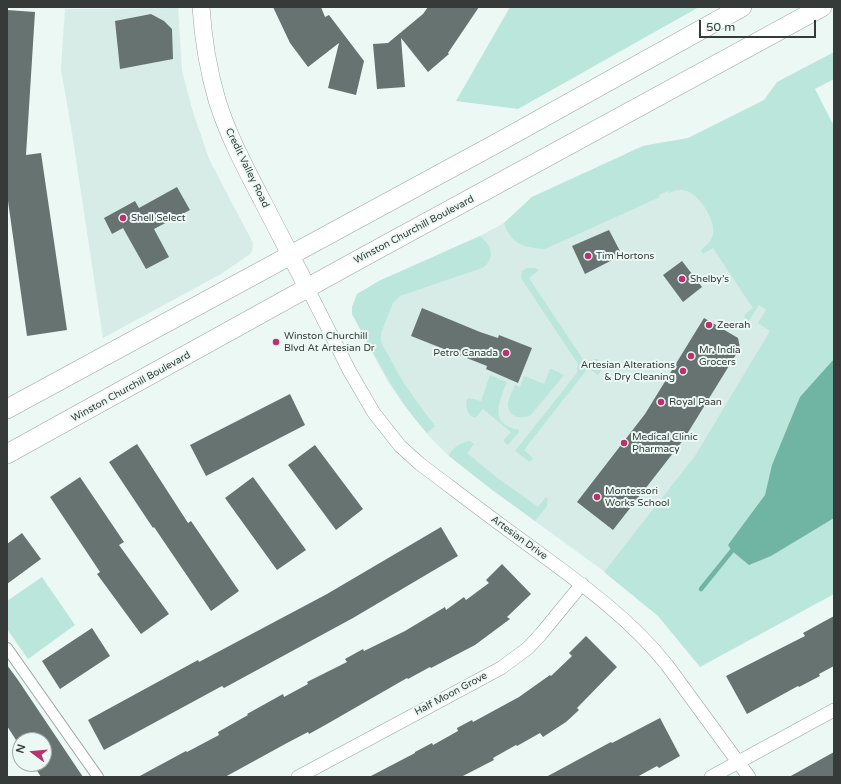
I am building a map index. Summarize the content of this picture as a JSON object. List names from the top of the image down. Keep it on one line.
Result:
{"streets":{"main road":["Winston Churchill Boulevard"],"street":["Credit Valley Road","Artesian Drive","Half Moon Grove"]},"crossings":[["Credit Valley Road","Winston Churchill Boulevard"],["Credit Valley Road","Artesian Drive"],["Winston Churchill Boulevard","Artesian Drive"],["Artesian Drive","Half Moon Grove"]],"places":["Shell Select","Tim Hortons","Shelby’s","Zeerah","Winston Churchill Blvd At Artesian Dr","Petro Canada","Mr. India Grocers","Artesian Alterations & Dry Cleaning","Royal Paan","Medical Clinic Pharmacy","Montessori Works School"],"scale_bar":"50 m","north":"left"}
